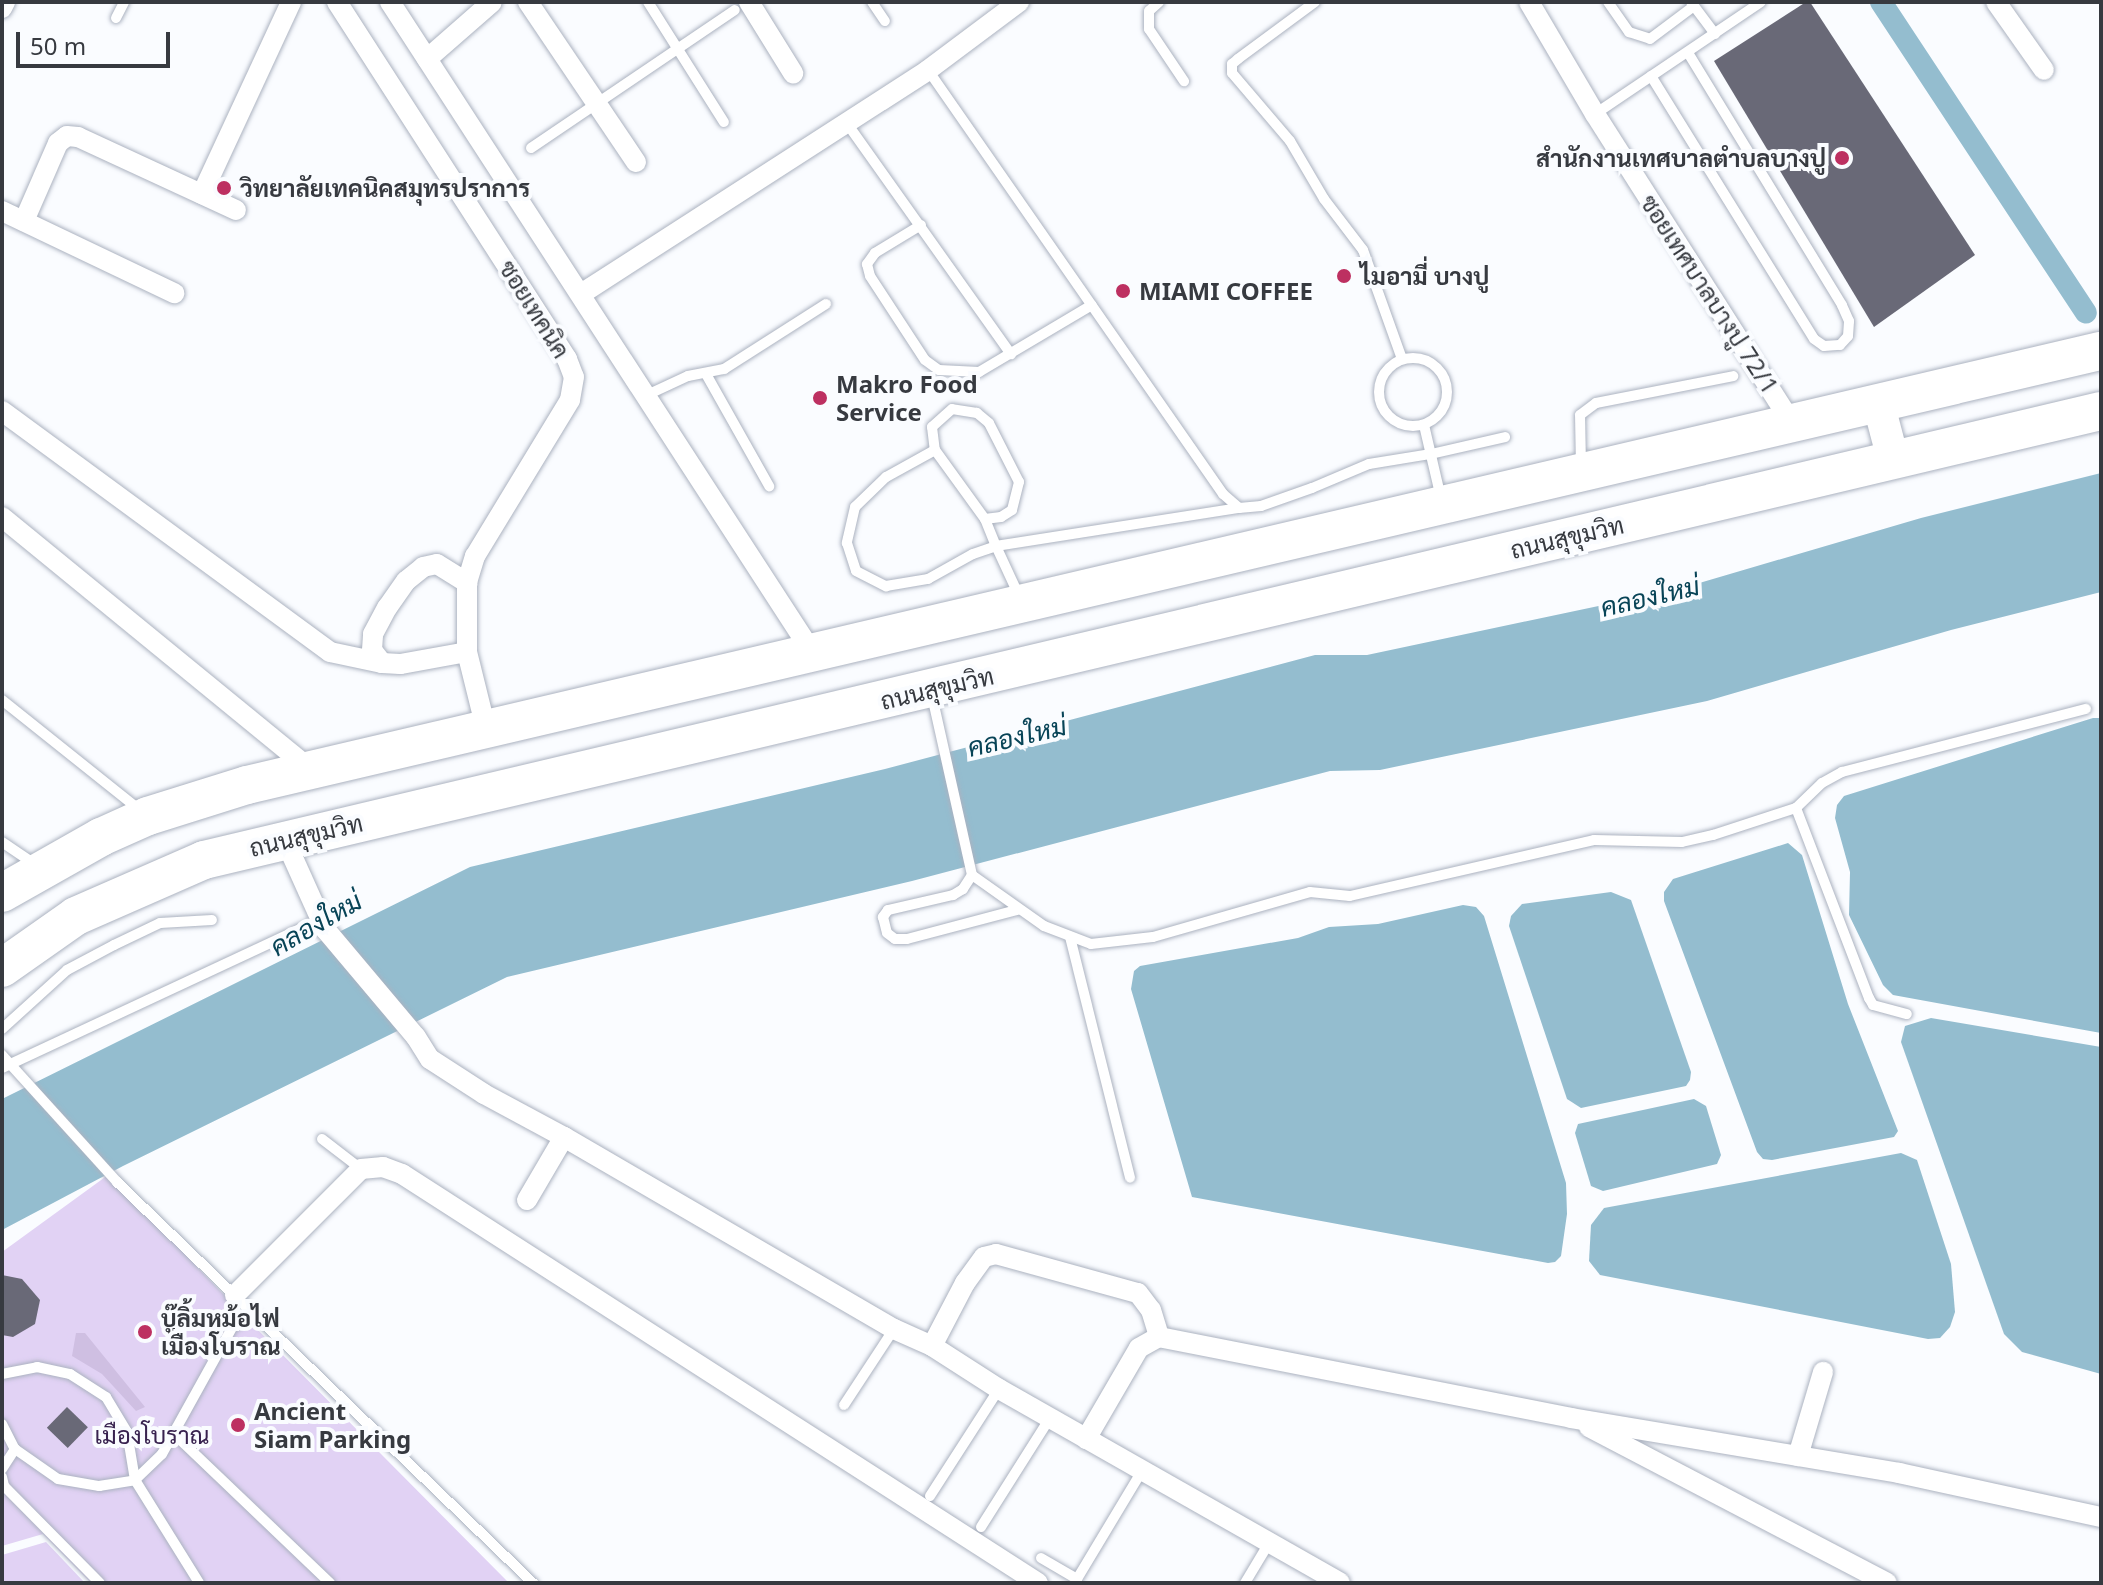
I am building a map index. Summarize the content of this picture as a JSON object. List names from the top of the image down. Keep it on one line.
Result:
{"streets":{"highway":["ถนนสุขุมวิท"],"street":["ซอยเทศบาลบางปู 72/1","ซอยเทคนิค"]},"water":["คลองใหม่"],"parks":["เมืองโบราณ"],"places":["สำนักงานเทศบาลตำบลบางปู","วิทยาลัยเทคนิคสมุทรปราการ","ไมอามี่ บางปู","MIAMI COFFEE","Makro Food Service","บู๊ลิ้มหม้อไฟ เมืองโบราณ","Ancient Siam Parking"],"scale_bar":"50 m"}
